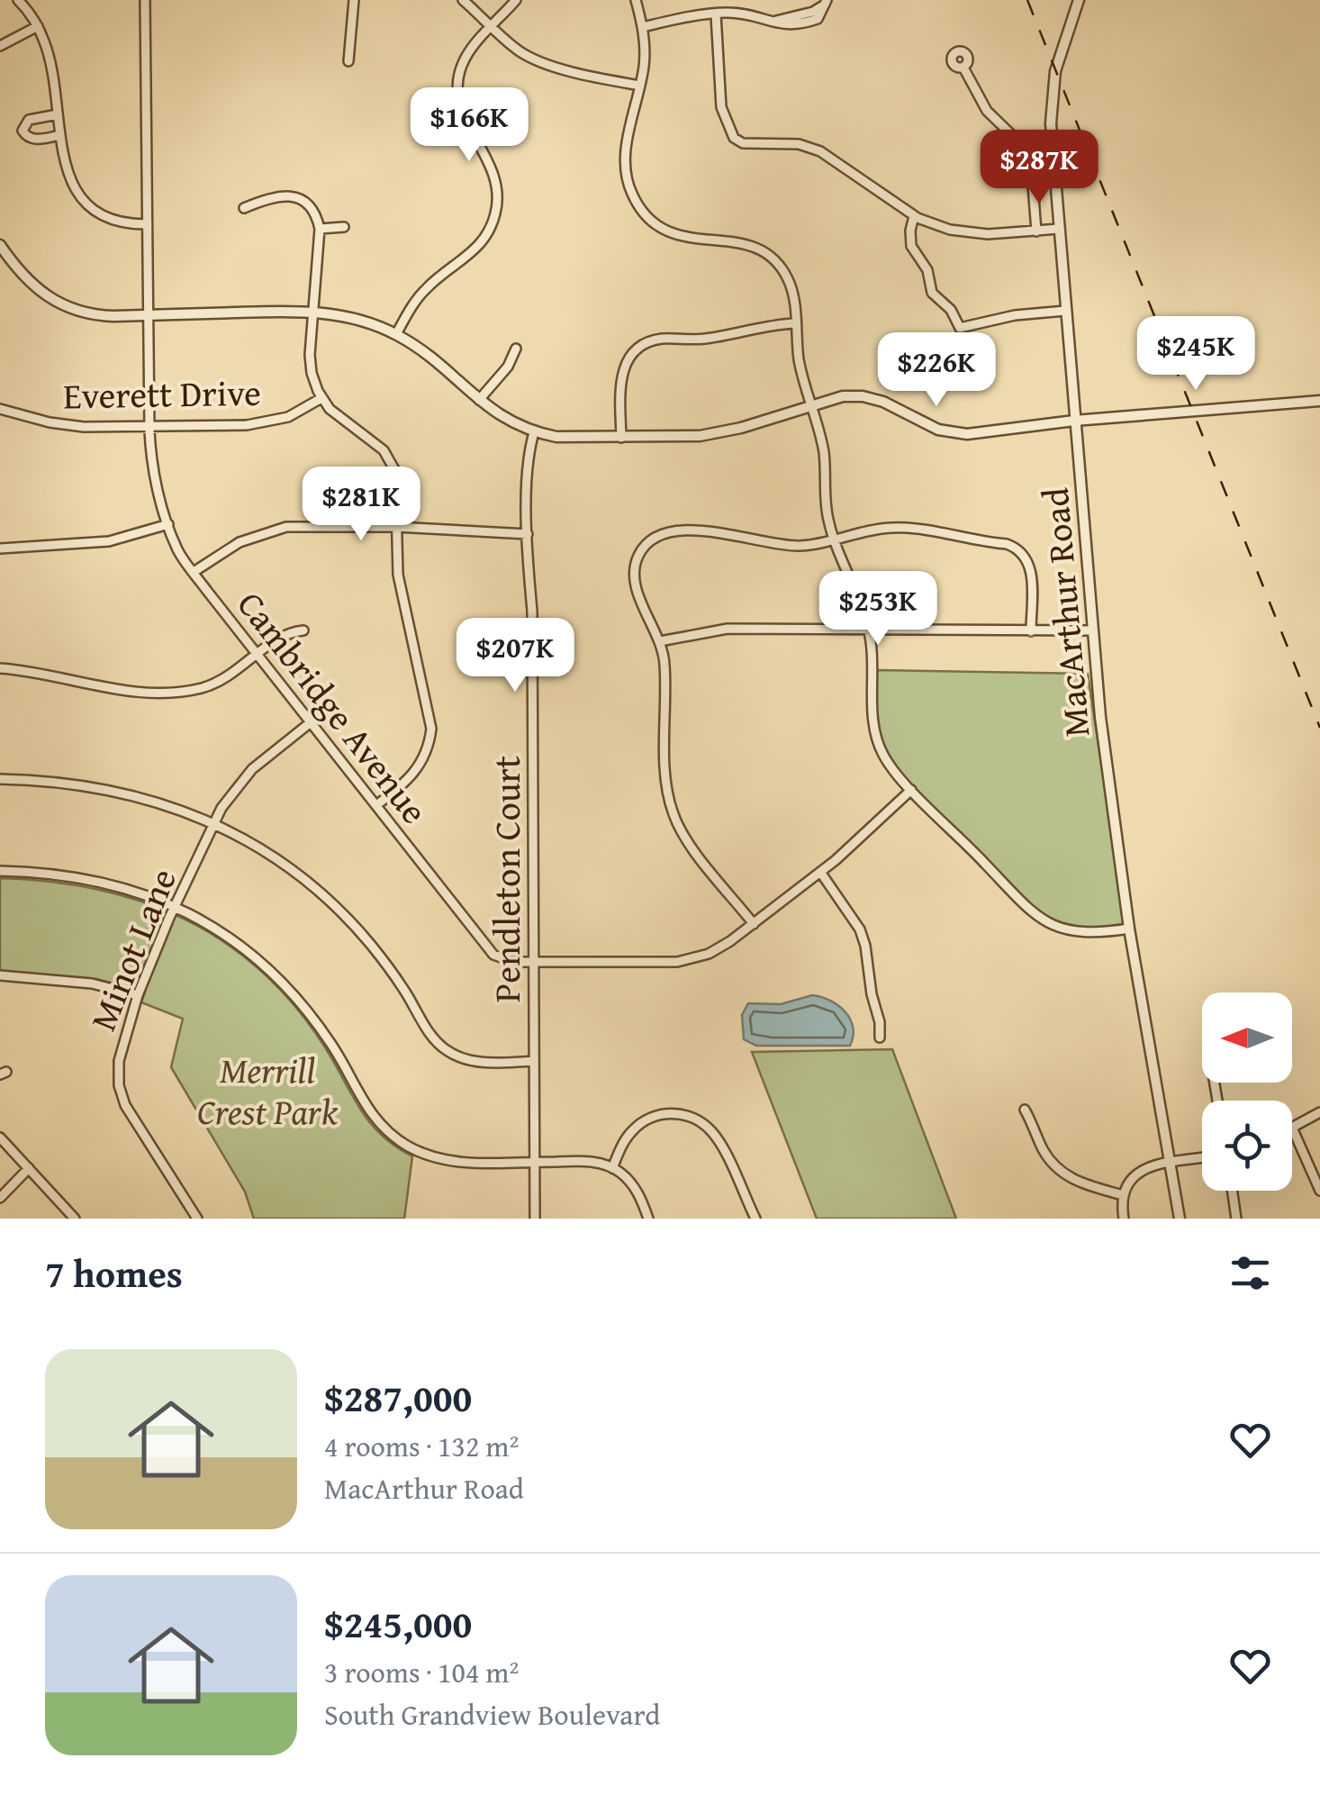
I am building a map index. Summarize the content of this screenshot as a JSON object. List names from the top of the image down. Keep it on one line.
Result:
{"streets":{"street":["Everett Drive","MacArthur Road","Cambridge Avenue","Pendleton Court","Minot Lane"]},"crossings":[["Everett Drive","Cambridge Avenue"],["Cambridge Avenue","Pendleton Court"],["Cambridge Avenue","Minot Lane"]],"parks":["Merrill Crest Park"],"north":"left","page":{"price":["$166K","$287K","$245K","$226K","$281K","$253K","$207K"],"heading":"7 homes","list":[{"name":"$287,000","note":"4 rooms · 132 m² · MacArthur Road"},{"name":"$245,000","note":"3 rooms · 104 m² · South Grandview Boulevard"}]}}
